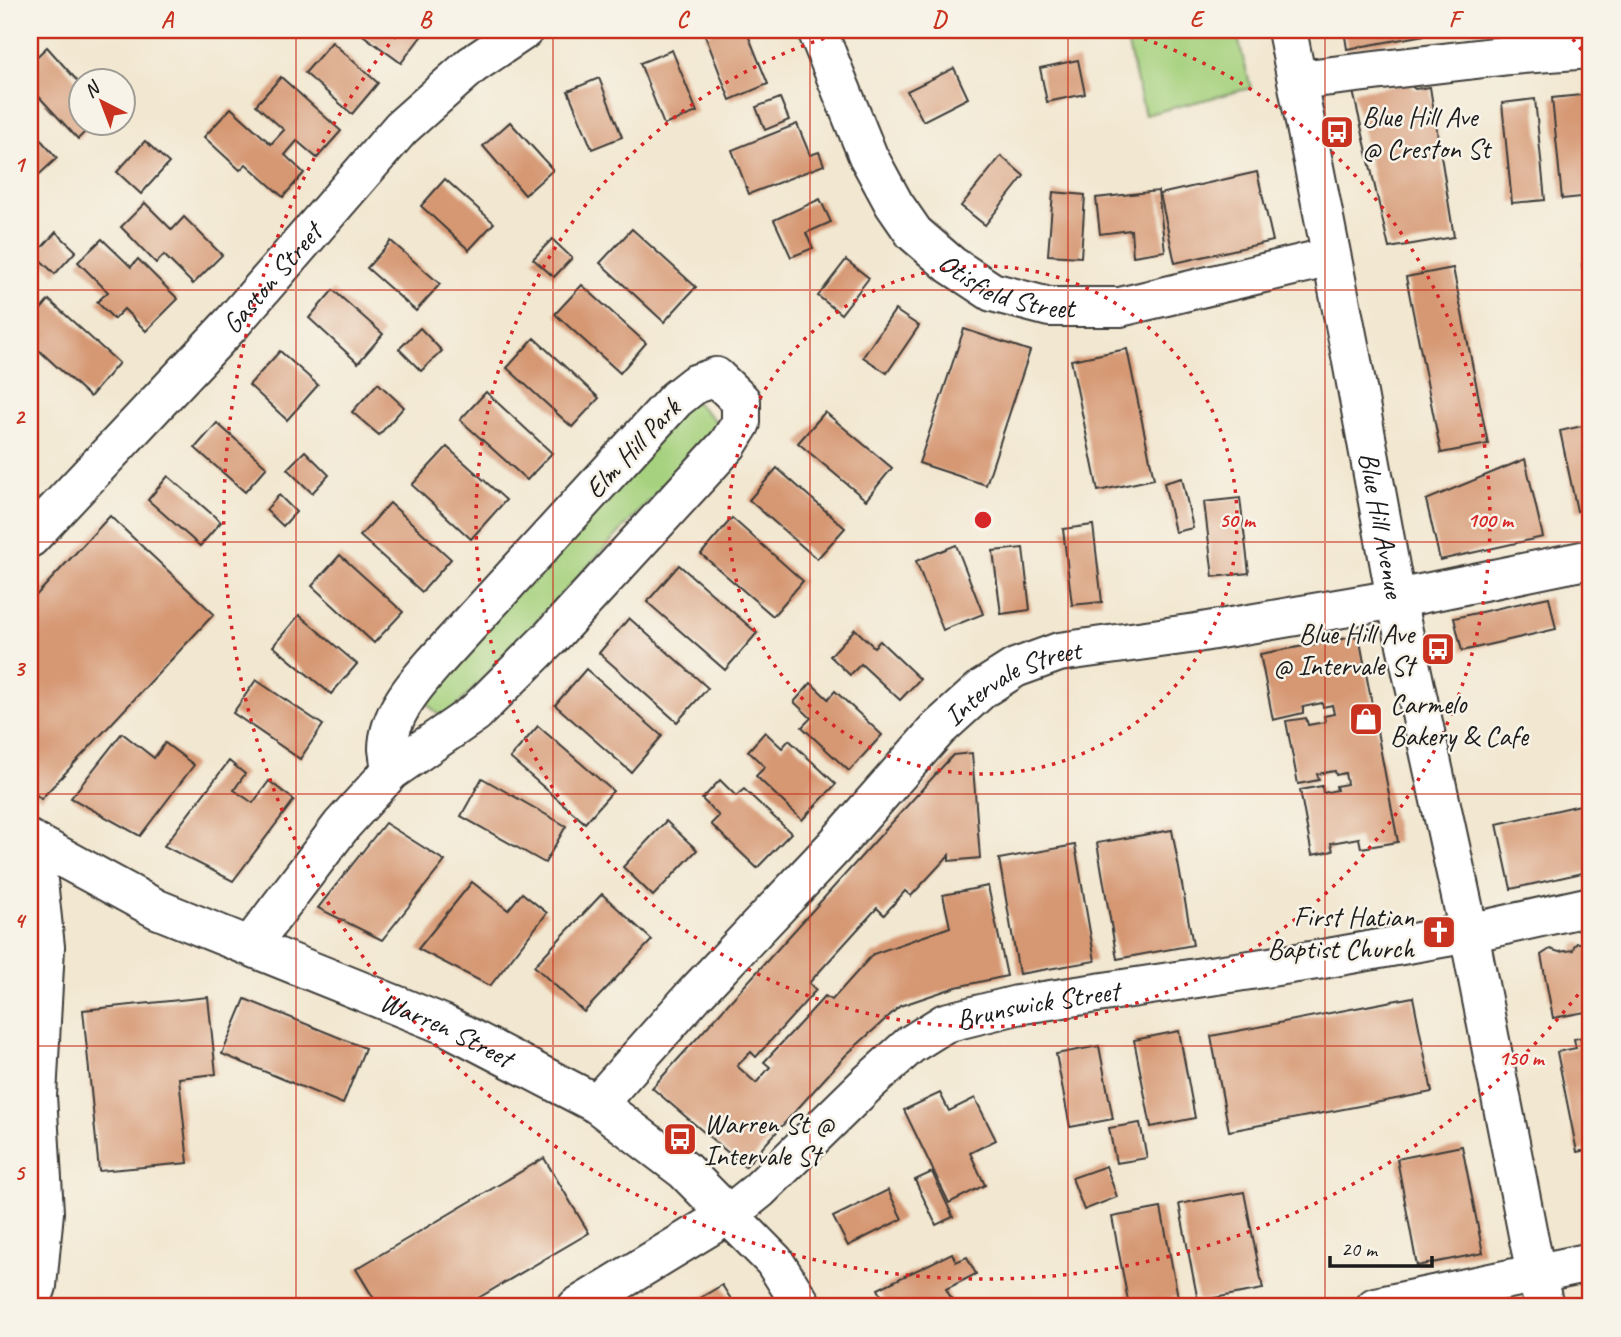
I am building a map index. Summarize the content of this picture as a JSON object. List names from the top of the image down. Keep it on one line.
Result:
{"streets":{"street":["Gaston Street","Otisfield Street","Elm Hill Park","Blue Hill Avenue","Intervale Street","Brunswick Street","Warren Street"]},"crossings":[["Otisfield Street","Blue Hill Avenue"],["Elm Hill Park","Warren Street"],["Blue Hill Avenue","Intervale Street"],["Blue Hill Avenue","Brunswick Street"],["Intervale Street","Warren Street"],["Brunswick Street","Warren Street"]],"places":{"bus stop":["Blue Hill Ave @ Creston St","Blue Hill Ave @ Intervale St","Warren St @ Intervale St"],"shop":["Carmelo Bakery & Cafe"],"church":["First Hatian Baptist Church"]},"scale_bar":"20 m","north":"top left","grid":{"columns":["A","B","C","D","E","F"],"rows":["1","2","3","4","5"]},"rings":["50 m","100 m","150 m"]}
